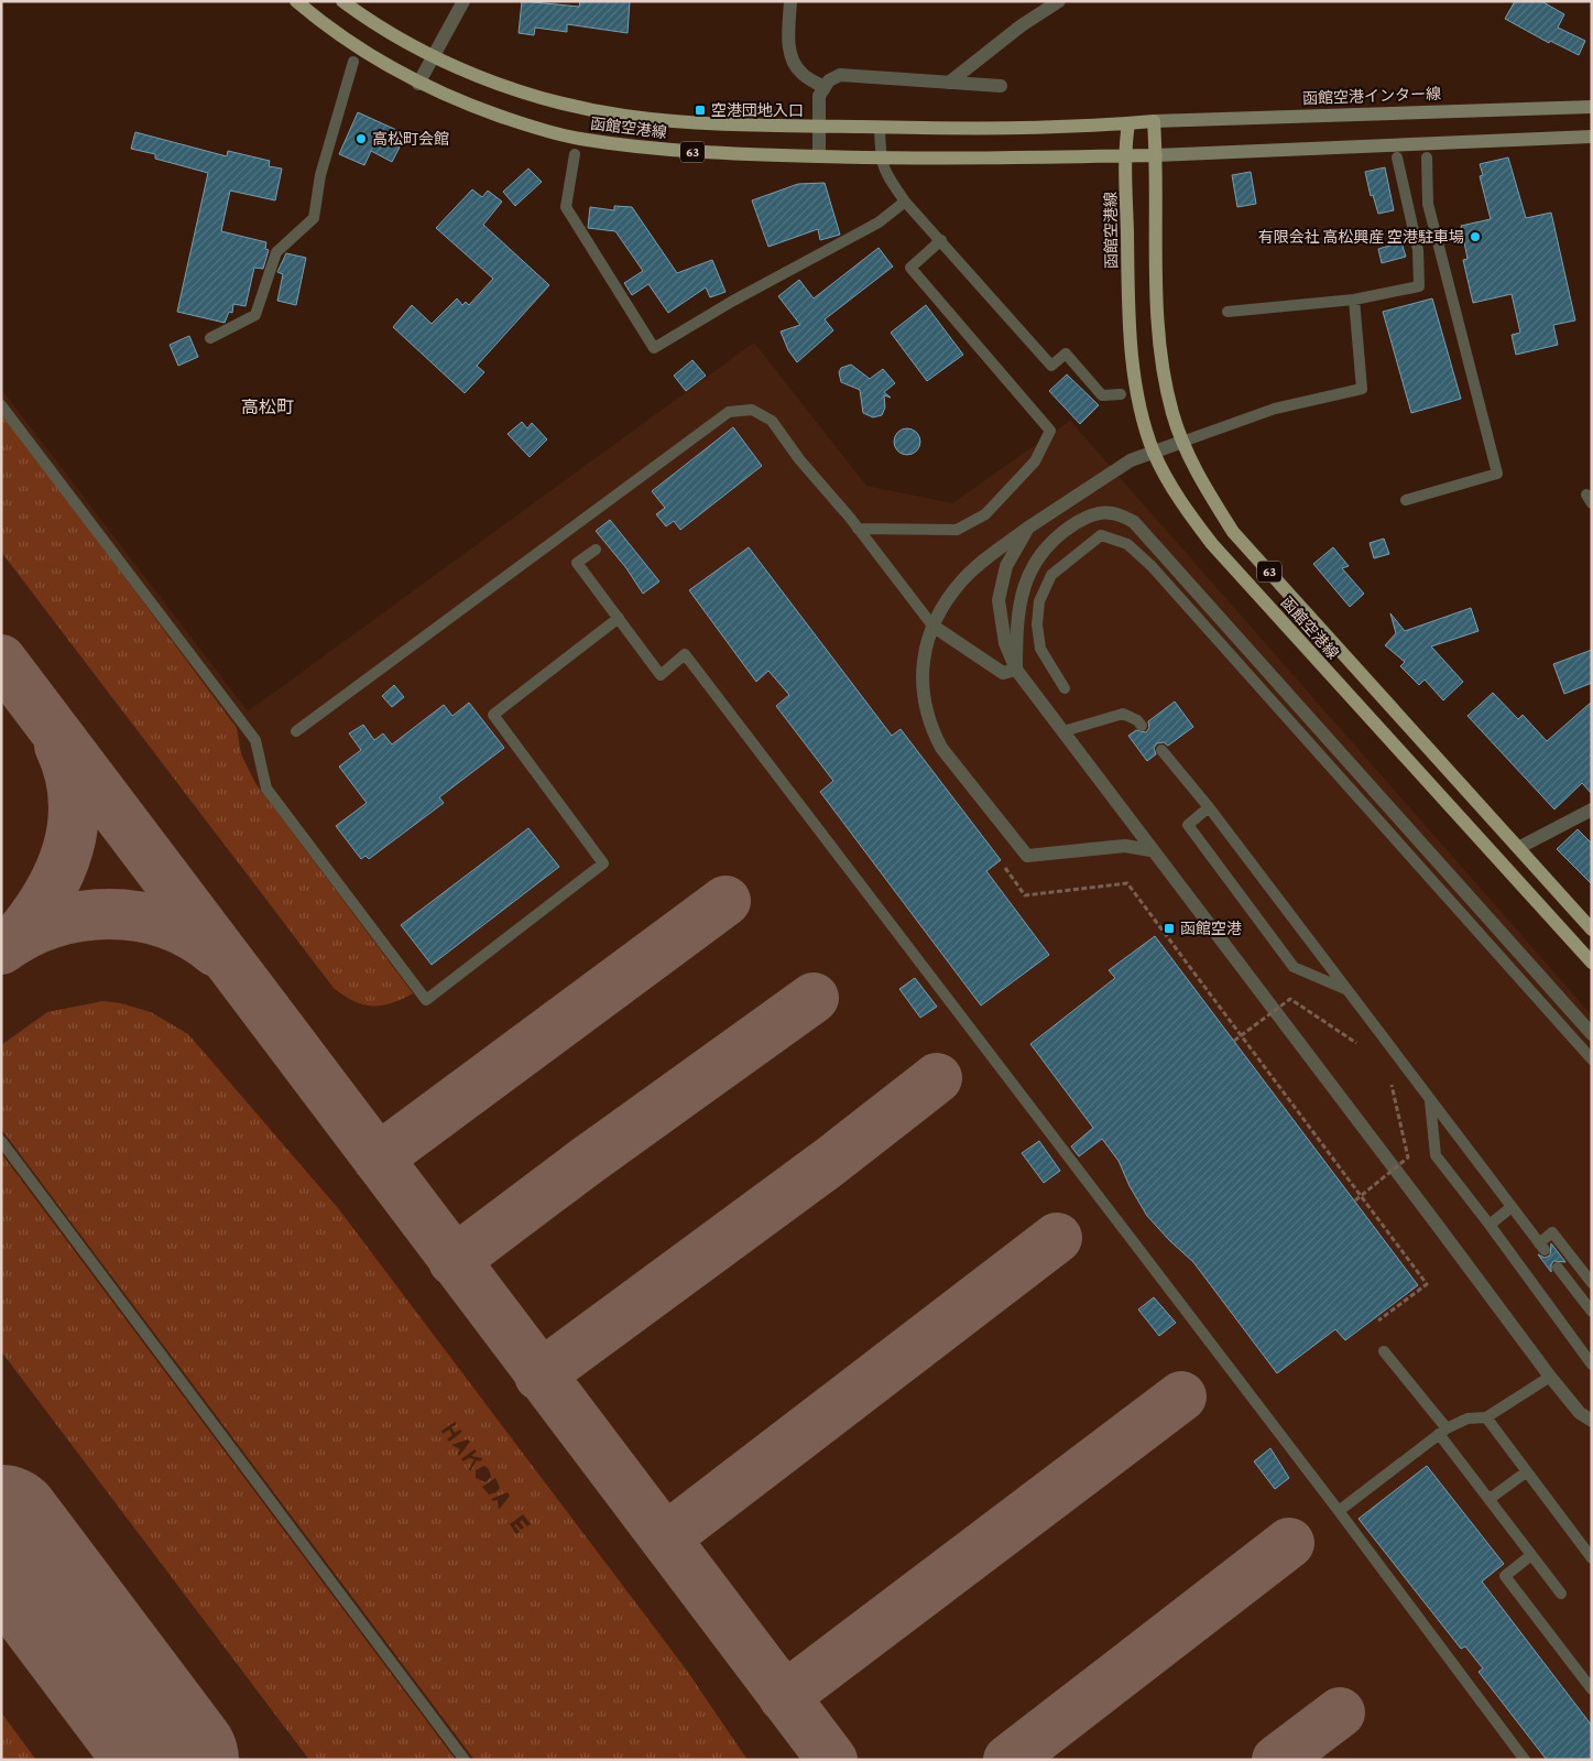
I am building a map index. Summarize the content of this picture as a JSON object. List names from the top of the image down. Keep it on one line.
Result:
{"streets":{"main road":["函館空港インター線","函館空港線","63"]},"crossings":[["函館空港インター線","函館空港線"]],"districts":["高松町"],"places":{"transit":["空港団地入口","函館空港"],"other":["高松町会館","有限会社 高松興産 空港駐車場"]}}
